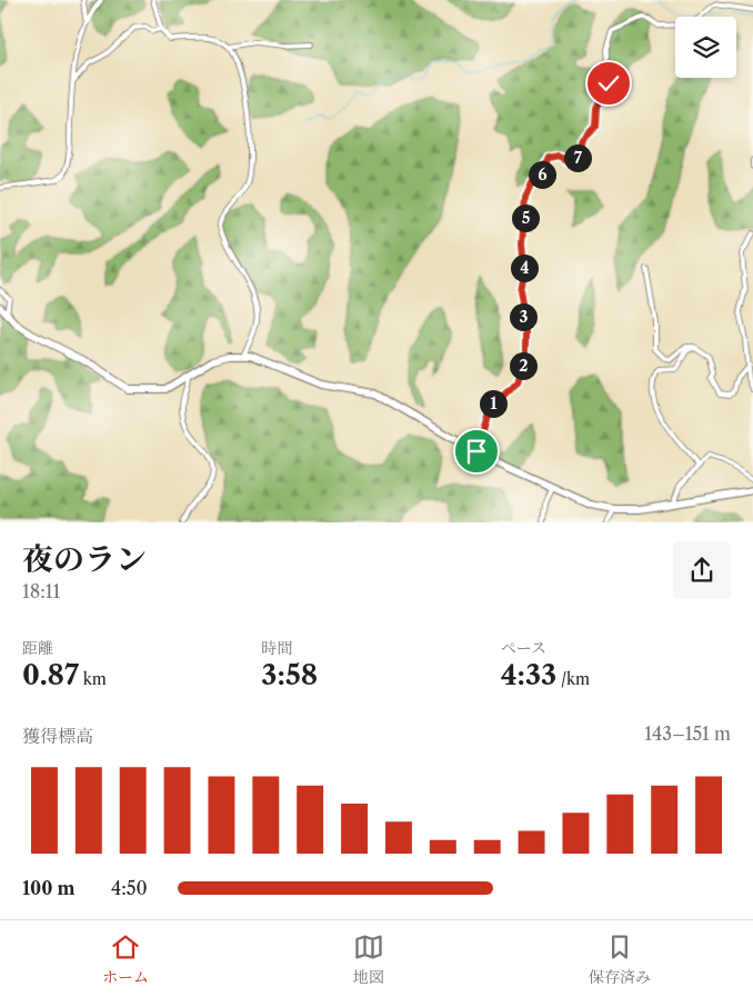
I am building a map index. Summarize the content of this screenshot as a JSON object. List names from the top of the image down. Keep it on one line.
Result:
{"page":{"pins":["7","6","5","4","3","2","1"],"heading":["夜のラン","18:11"],"stats":[["距離","0.87 km"],["時間","3:58"],["ペース","4:33 /km"]],"chart":["獲得標高","143–151 m"],"list":[{"name":"100 m","note":"4:50"}],"tabs":["ホーム","地図","保存済み"]}}
